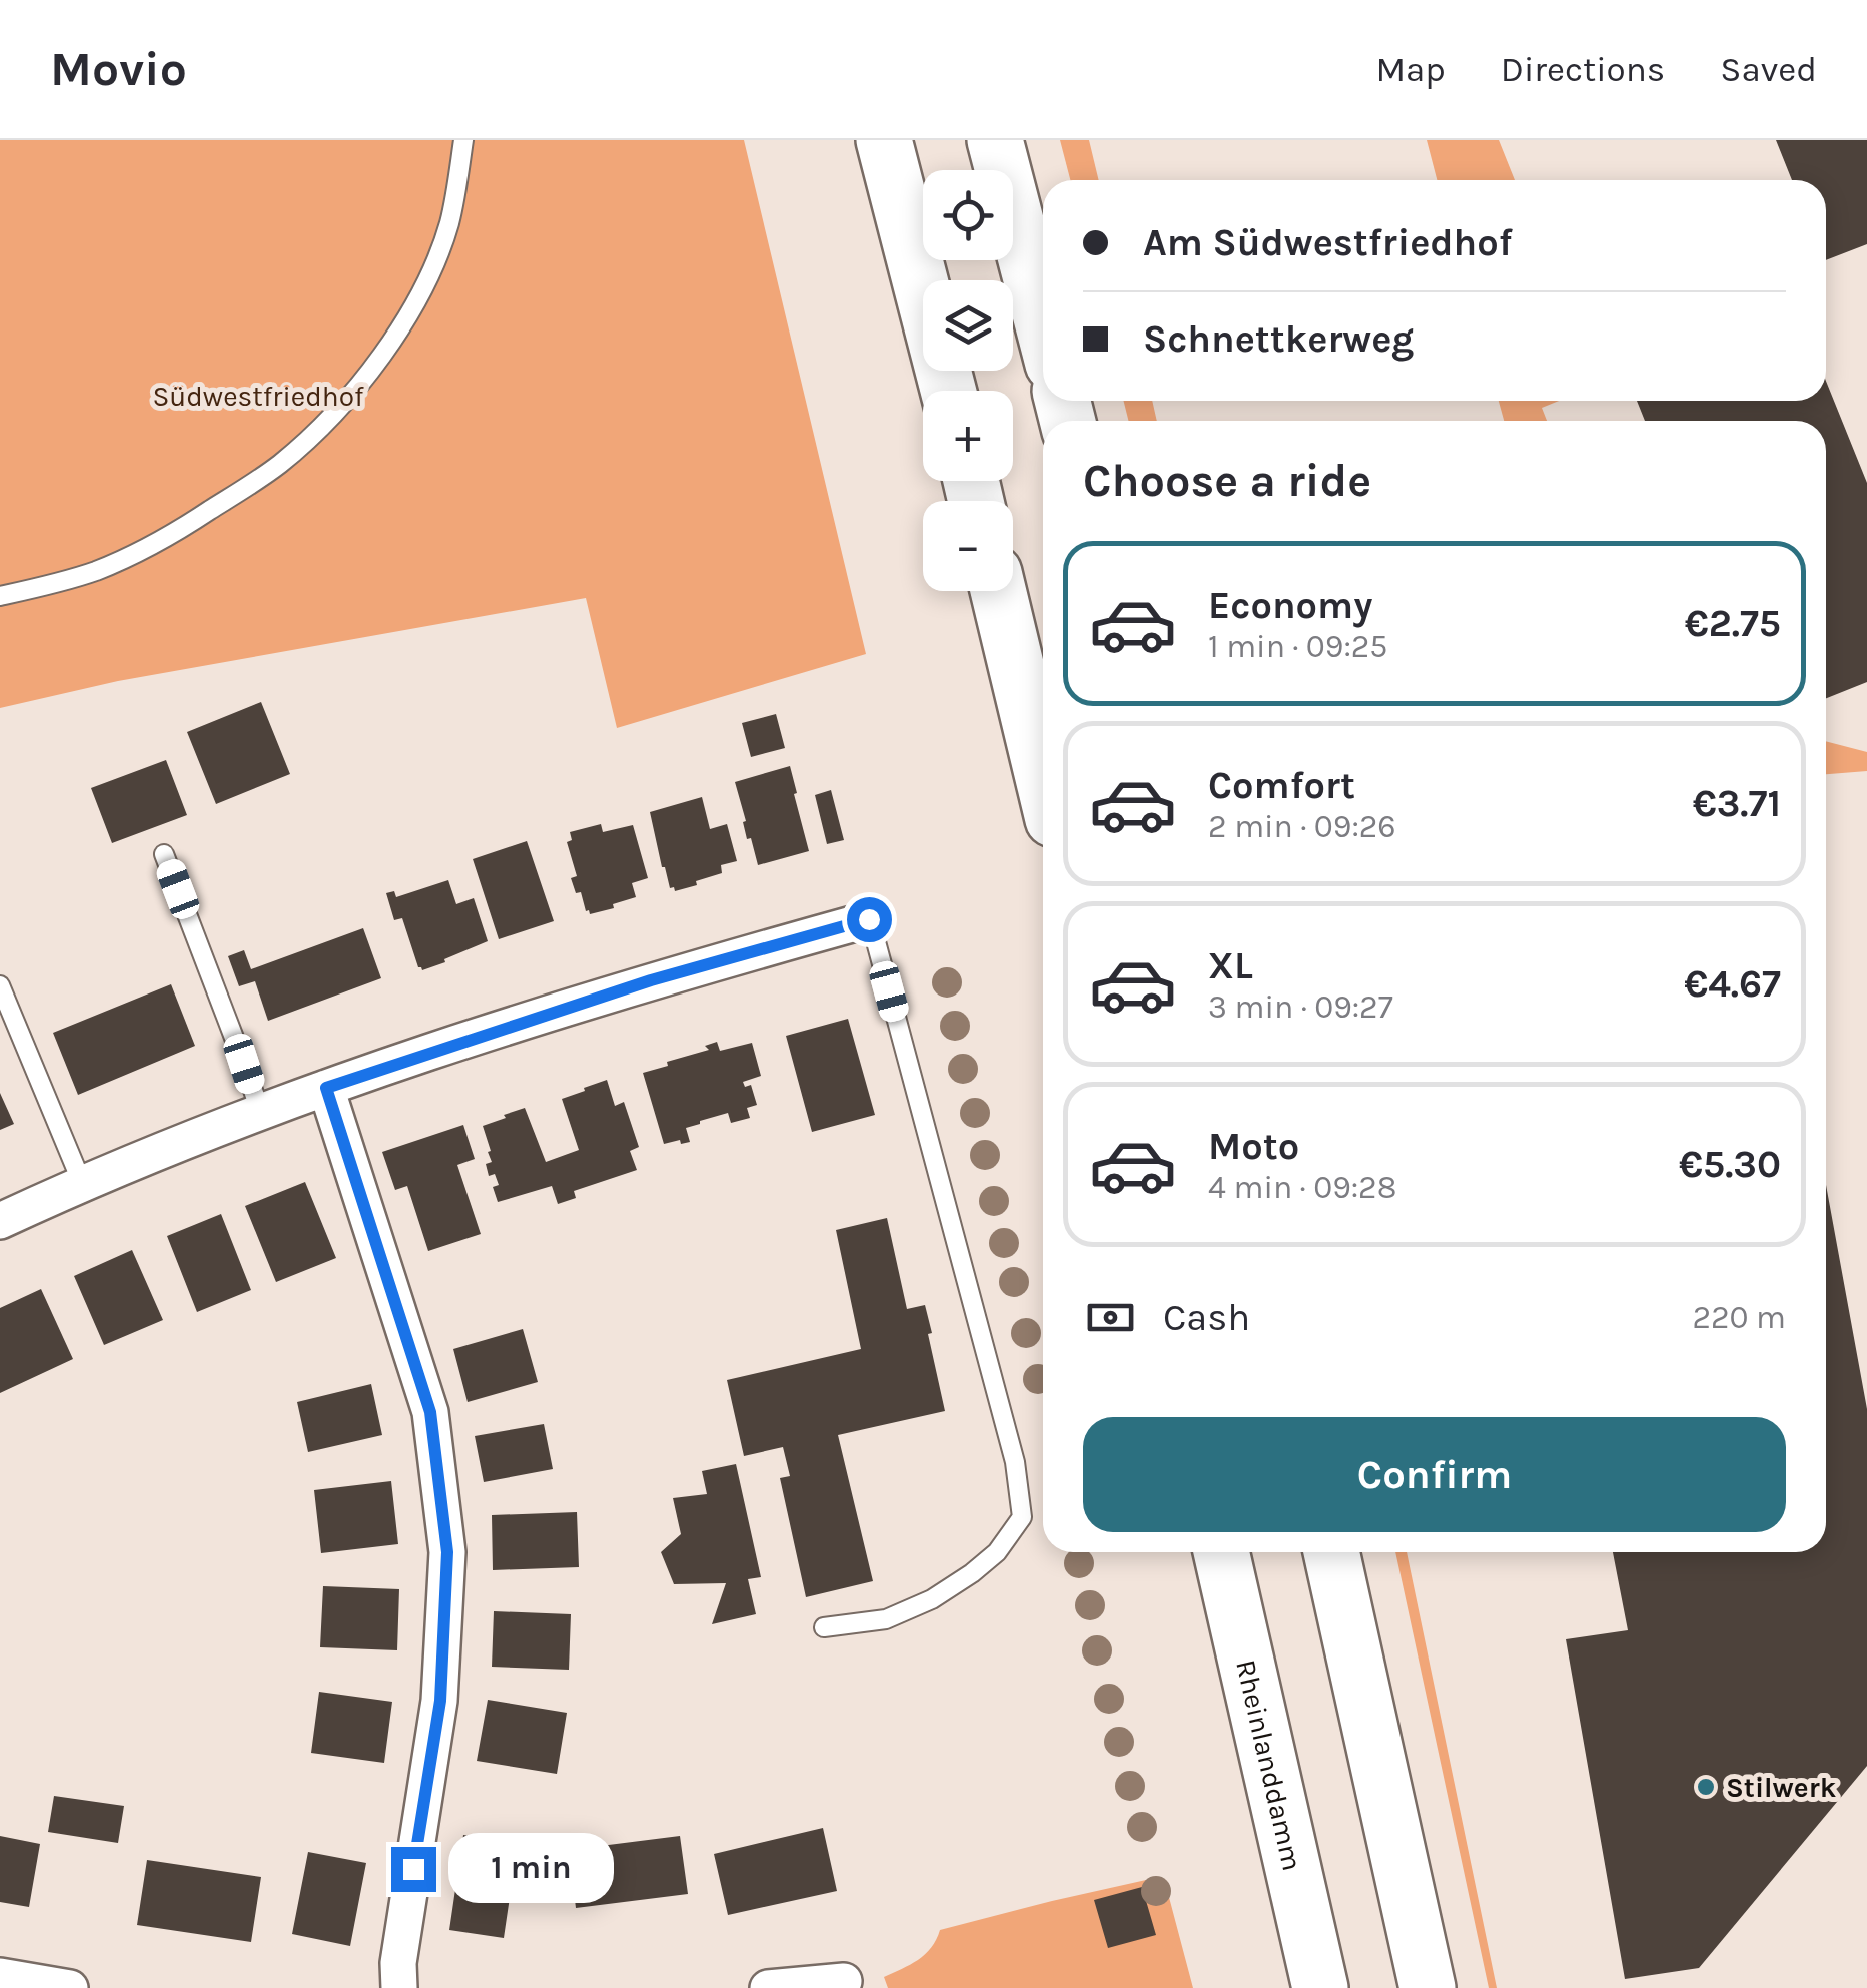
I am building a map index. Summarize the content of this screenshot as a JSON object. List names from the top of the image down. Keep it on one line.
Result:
{"streets":{"highway":["Rheinlanddamm"]},"parks":["Südwestfriedhof"],"places":["Stilwerk"],"page":{"header":"Movio","nav":["Map","Directions","Saved"],"map_buttons":["+","−"],"banner":["Am Südwestfriedhof","Schnettkerweg"],"heading":"Choose a ride","list":[{"name":"Economy","note":"1 min · 09:25","value":"€2.75"},{"name":"Comfort","note":"2 min · 09:26","value":"€3.71"},{"name":"XL","note":"3 min · 09:27","value":"€4.67"},{"name":"Moto","note":"4 min · 09:28","value":"€5.30"}],"pay":["Cash","220 m"],"buttons":"Confirm","bubble":"1 min"}}
